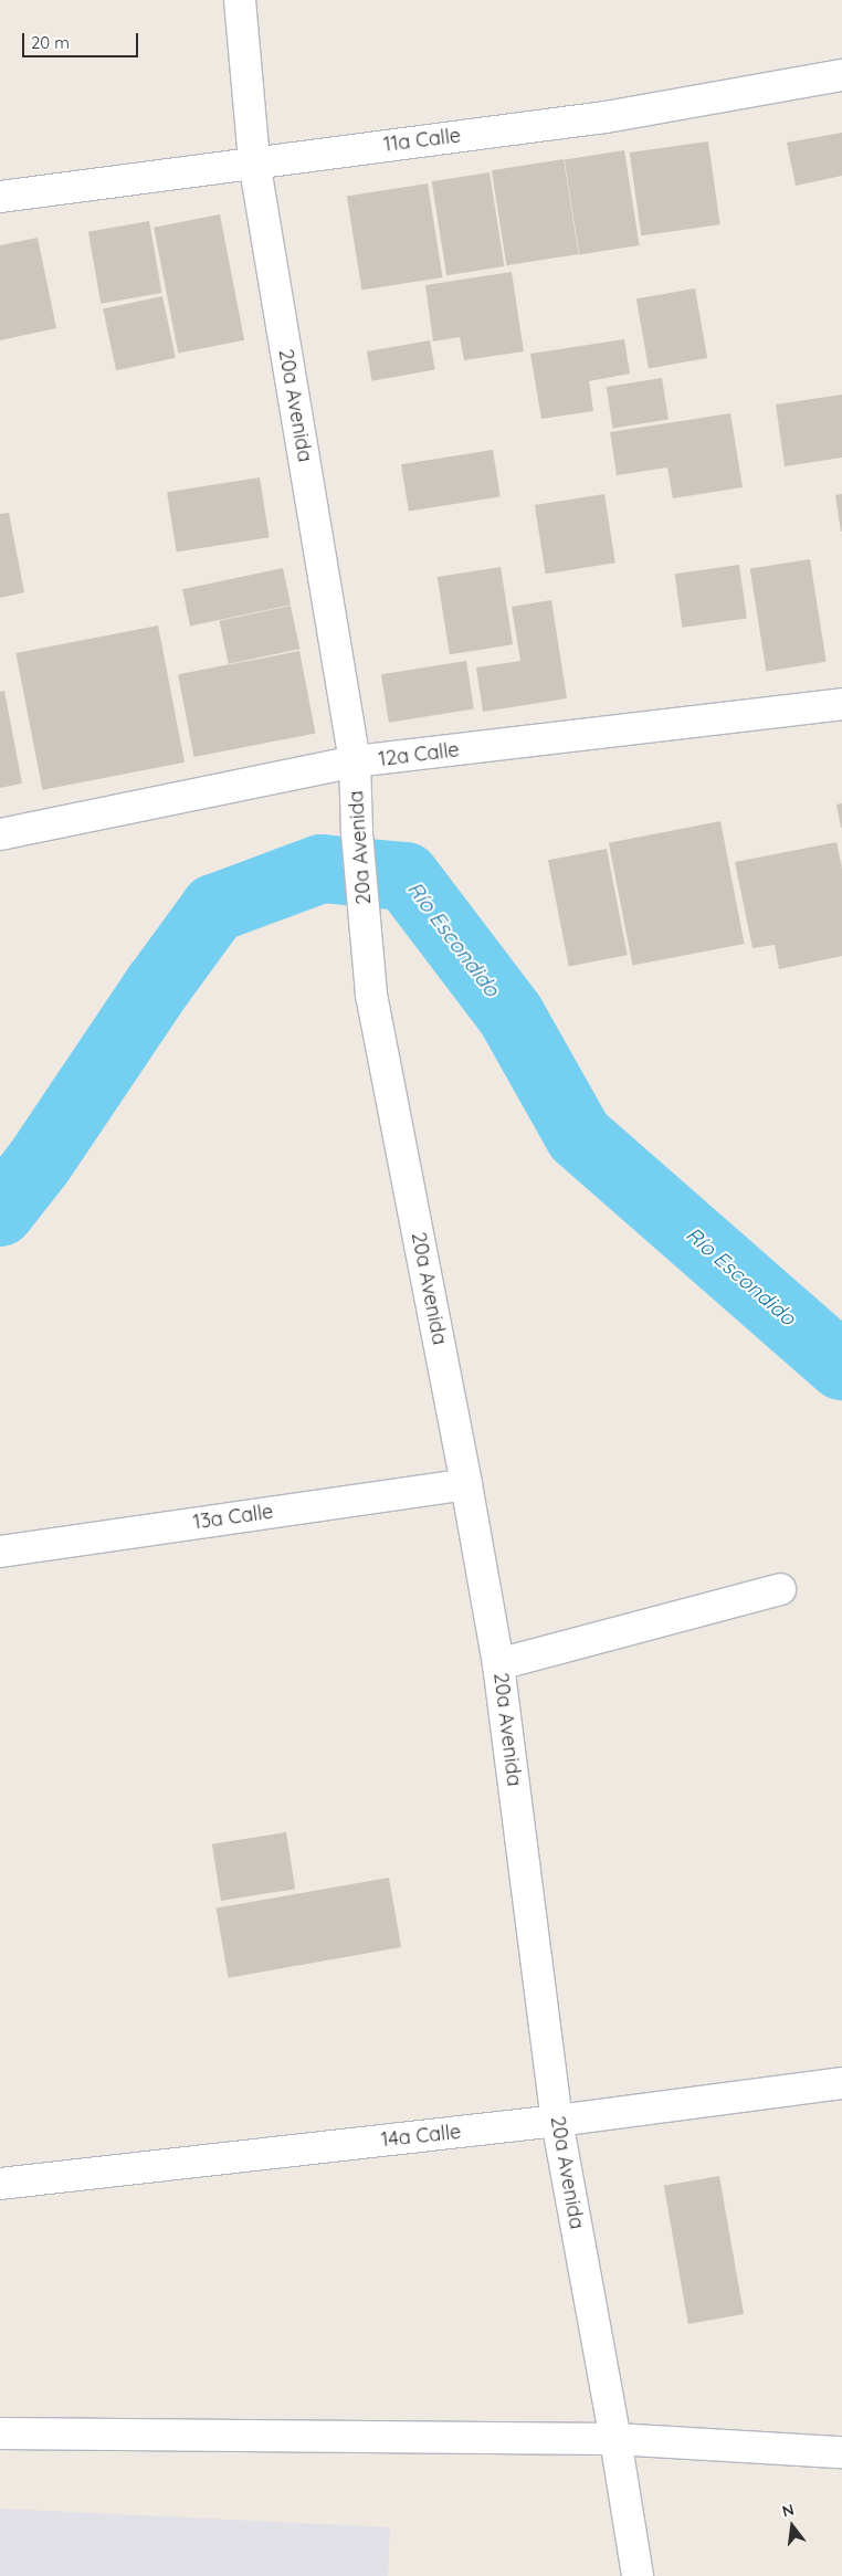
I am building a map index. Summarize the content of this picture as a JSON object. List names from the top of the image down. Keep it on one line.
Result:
{"streets":{"street":["11a Calle","20a Avenida","12a Calle","13a Calle","14a Calle"]},"crossings":[["11a Calle","20a Avenida"],["20a Avenida","12a Calle"],["20a Avenida","13a Calle"],["20a Avenida","14a Calle"]],"water":["Río Escondido"],"scale_bar":"20 m","north":"top"}
